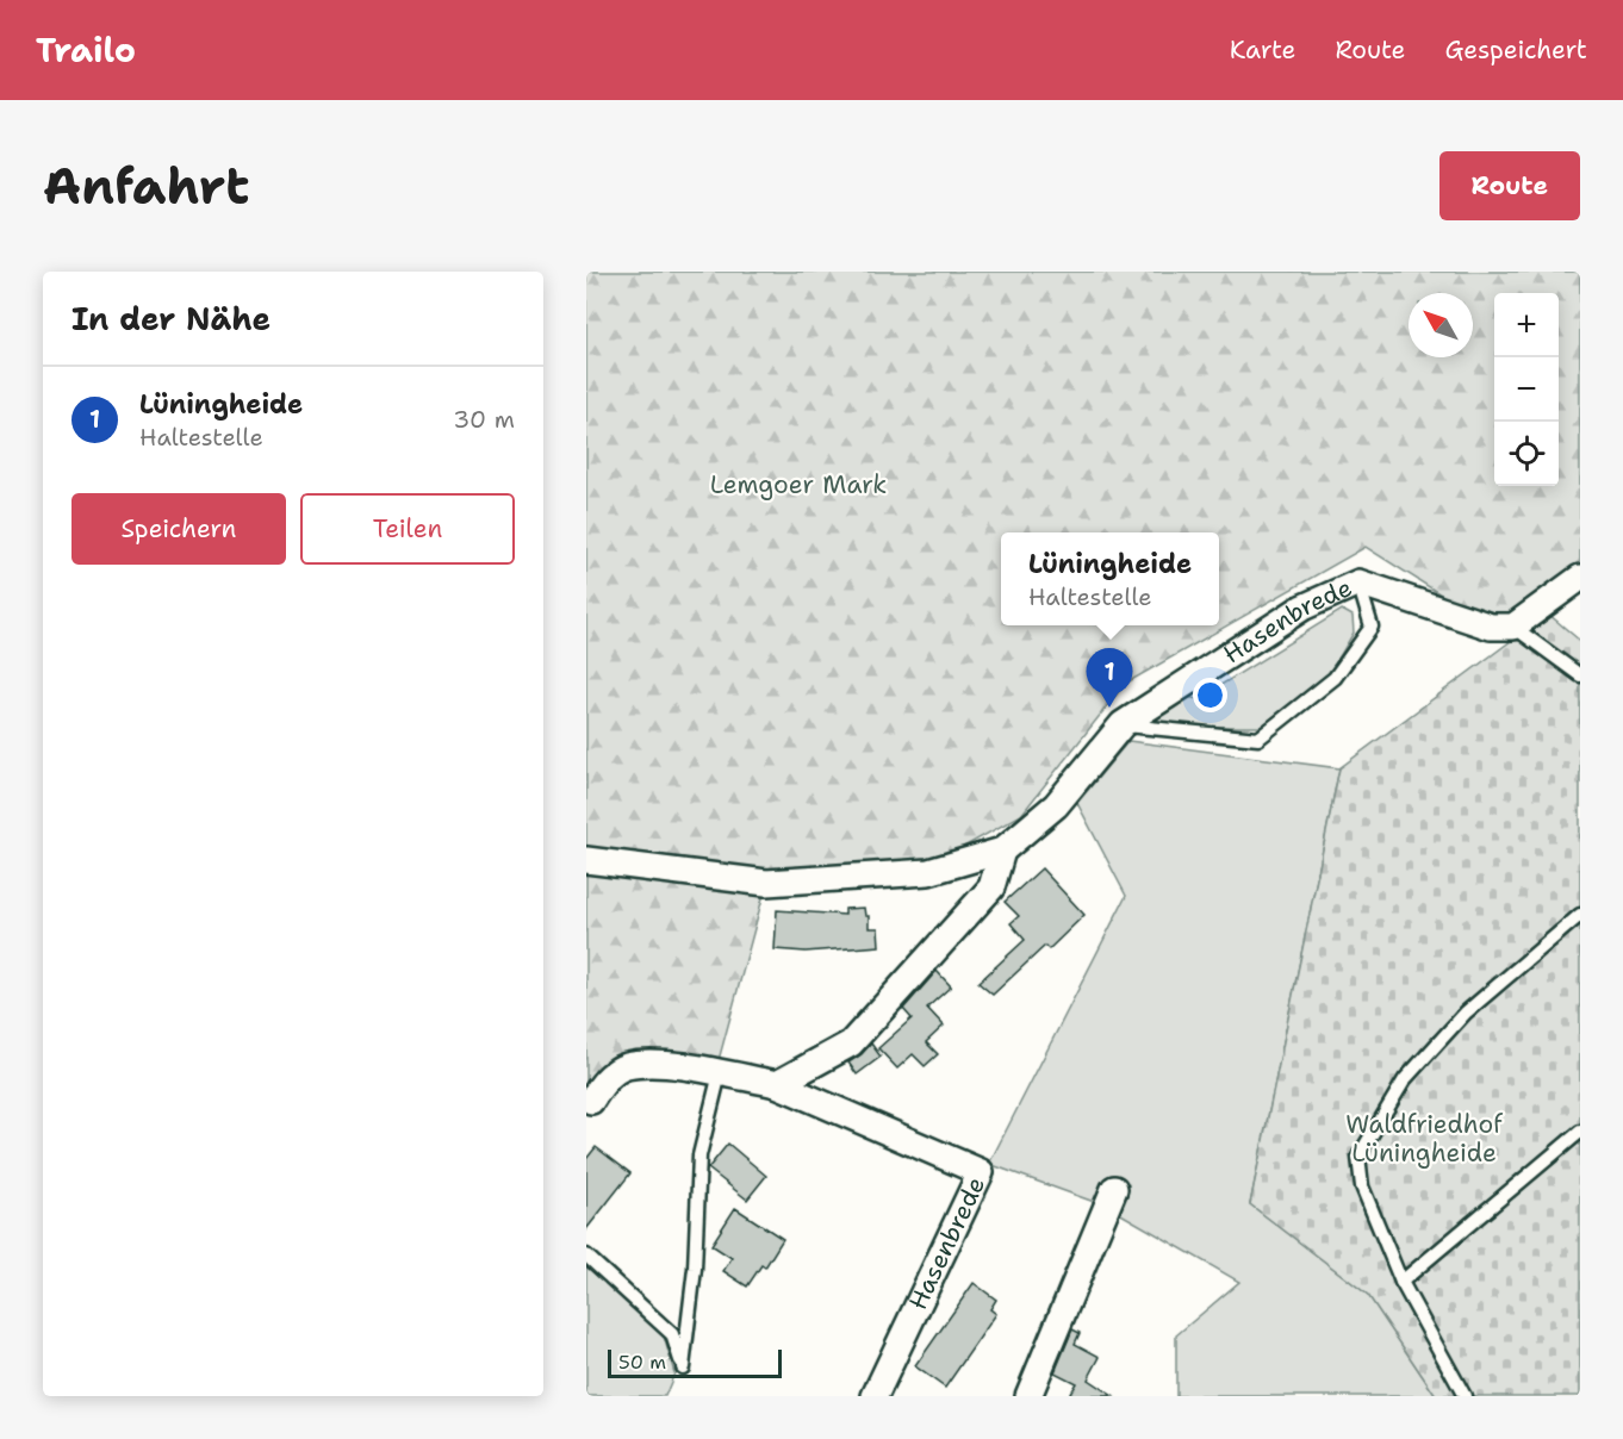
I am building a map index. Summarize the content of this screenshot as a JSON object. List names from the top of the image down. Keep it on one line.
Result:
{"streets":{"street":["Hasenbrede"]},"parks":["Lemgoer Mark","Waldfriedhof Lüningheide"],"scale_bar":"50 m","north":"top left","page":{"header":"Trailo","nav":["Karte","Route","Gespeichert"],"buttons":["Route",["Speichern","Teilen"]],"title":"Anfahrt","heading":"In der Nähe","map_buttons":["+","−"],"list":[{"mark":"1","name":"Lüningheide","note":"Haltestelle","value":"30 m"}],"popup":["Lüningheide","Haltestelle"],"pins":"1","scale":"50 m"}}
